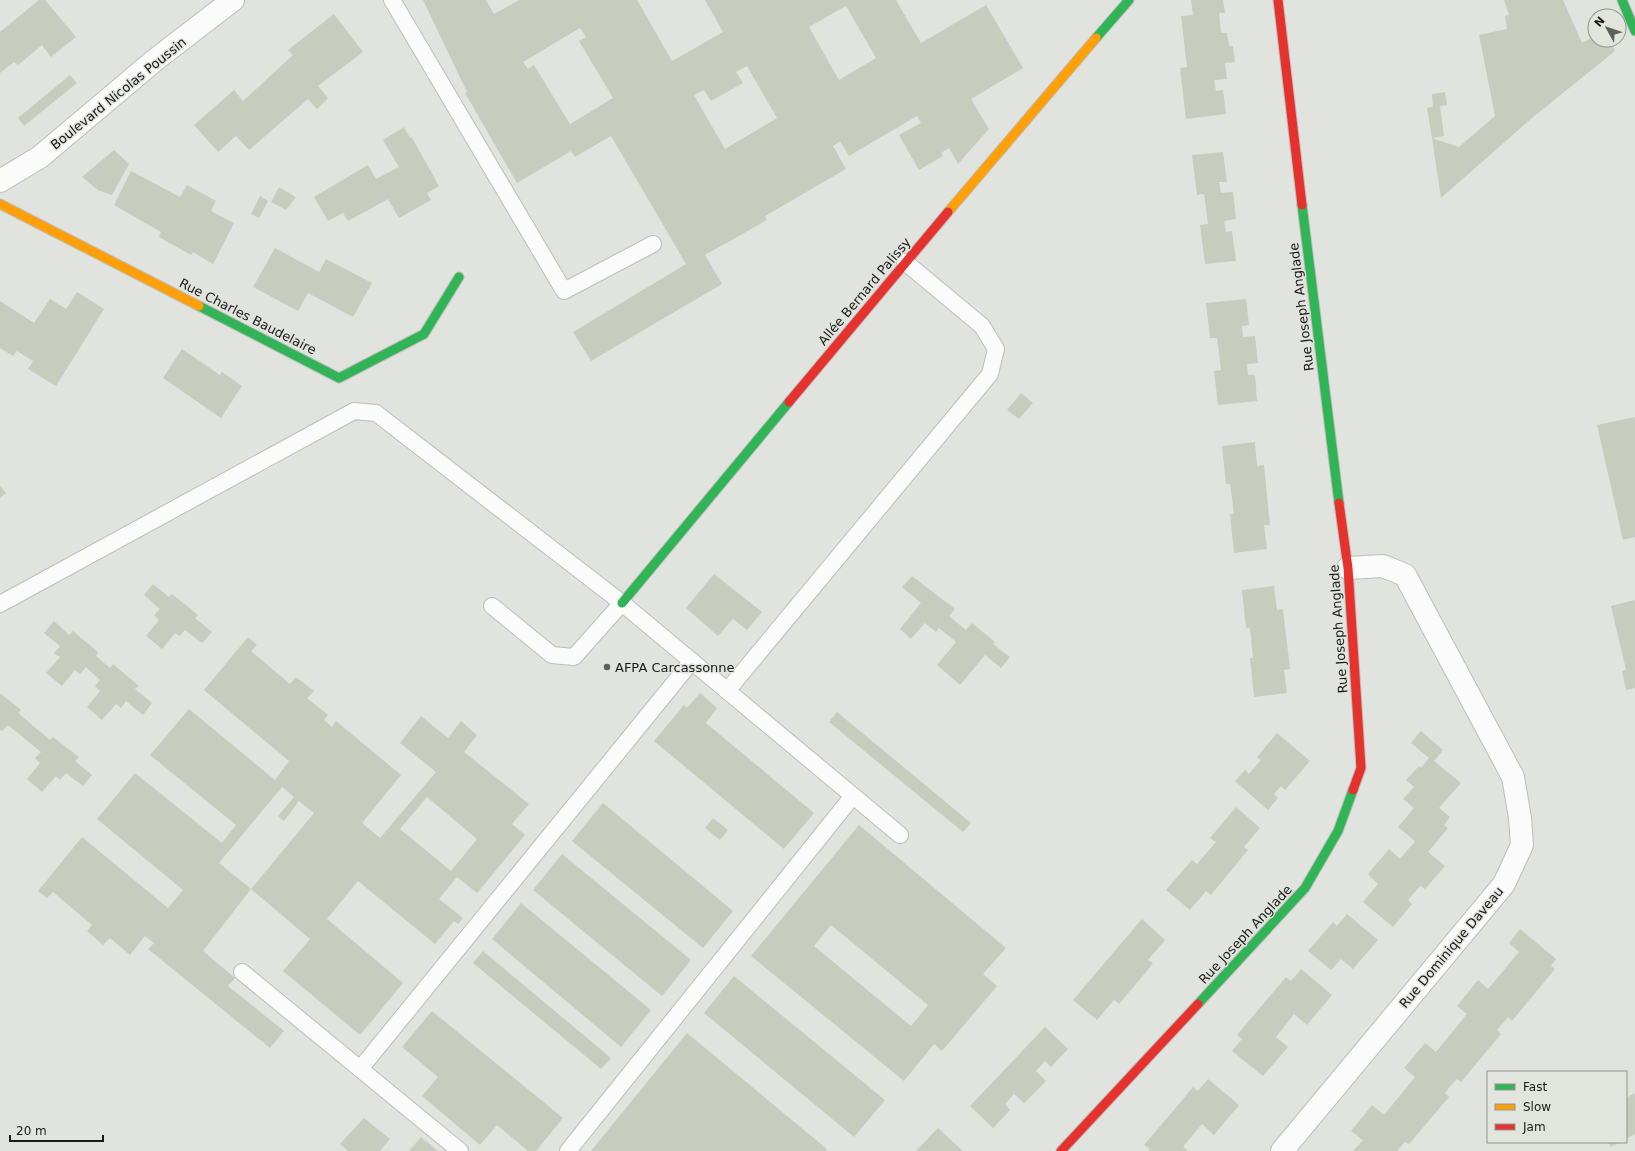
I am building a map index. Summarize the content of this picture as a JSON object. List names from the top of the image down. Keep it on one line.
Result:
{"streets":{"street":["Boulevard Nicolas Poussin","Allée Bernard Palissy","Rue Joseph Anglade","Rue Charles Baudelaire","Rue Dominique Daveau"]},"crossings":[["Rue Joseph Anglade","Rue Dominique Daveau"]],"places":["AFPA Carcassonne"],"legend":["Fast","Slow","Jam"],"scale_bar":"20 m","north":"top left"}
